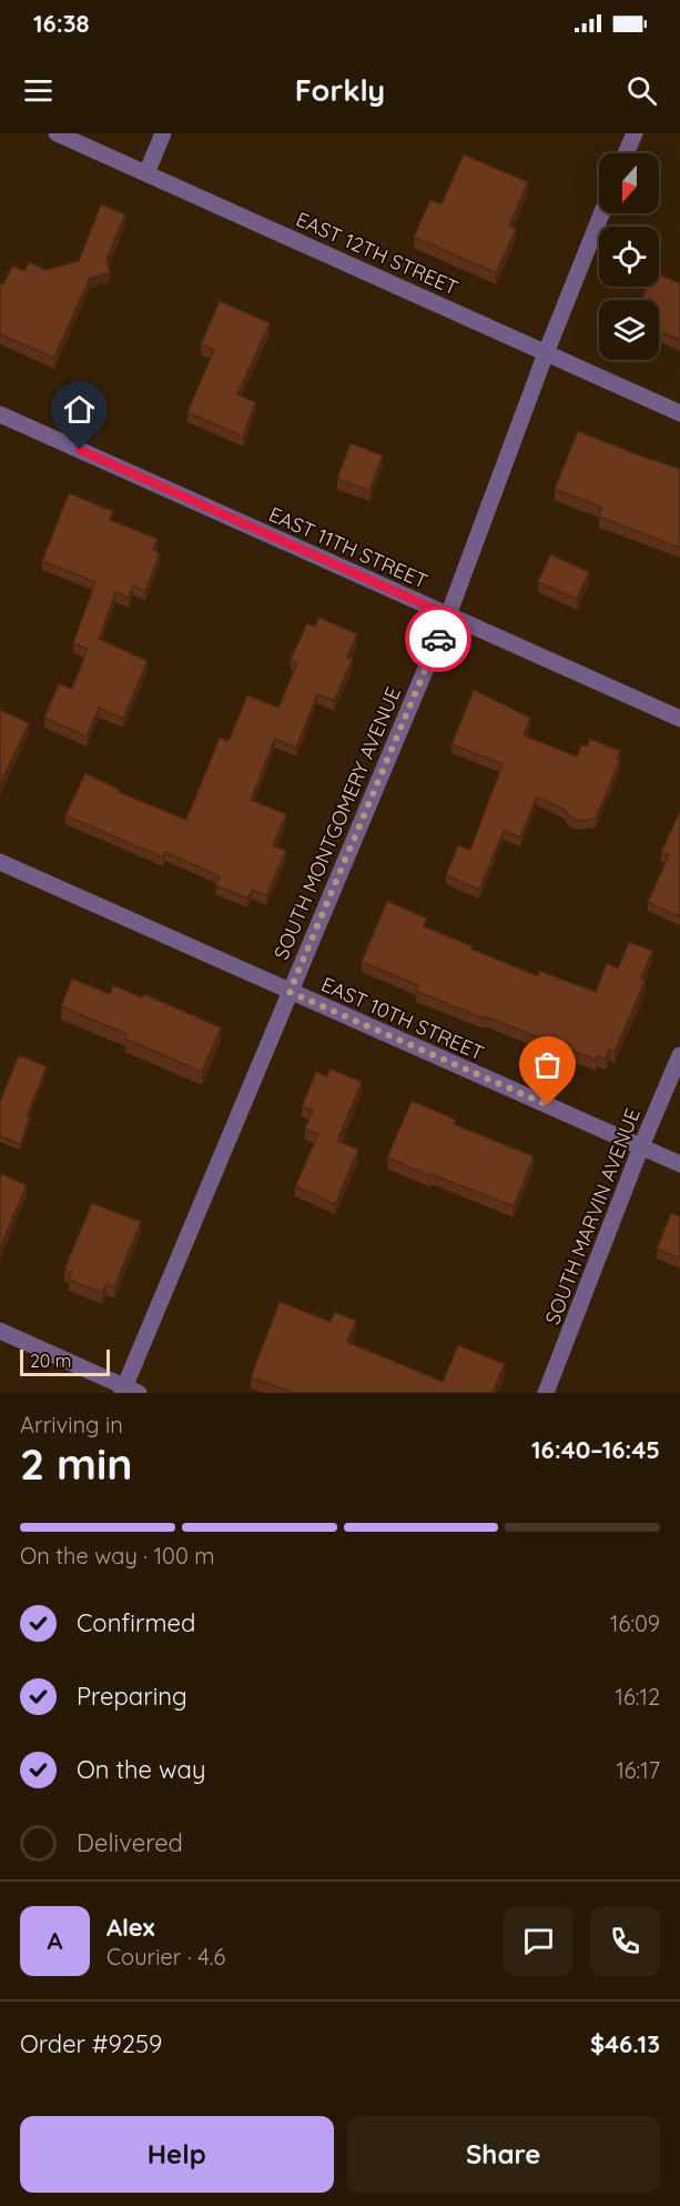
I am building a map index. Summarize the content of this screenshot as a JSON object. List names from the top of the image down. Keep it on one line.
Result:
{"streets":{"street":["EAST 12TH STREET","EAST 11TH STREET","SOUTH MONTGOMERY AVENUE","EAST 10TH STREET","SOUTH MARVIN AVENUE"]},"crossings":[["EAST 12TH STREET","SOUTH MONTGOMERY AVENUE"],["EAST 11TH STREET","SOUTH MONTGOMERY AVENUE"],["SOUTH MONTGOMERY AVENUE","EAST 10TH STREET"],["EAST 10TH STREET","SOUTH MARVIN AVENUE"]],"scale_bar":"20 m","north":"bottom","page":{"status":"16:38","header":"Forkly","scale":"20 m","heading":["2 min","Arriving in","16:40–16:45"],"panel":["Alex","Courier · 4.6","Order #9259","$46.13"],"bar":"On the way · 100 m","list":[["Confirmed","16:09"],["Preparing","16:12"],["On the way","16:17"],"Delivered"],"round":"A","buttons":["Help","Share"]}}
